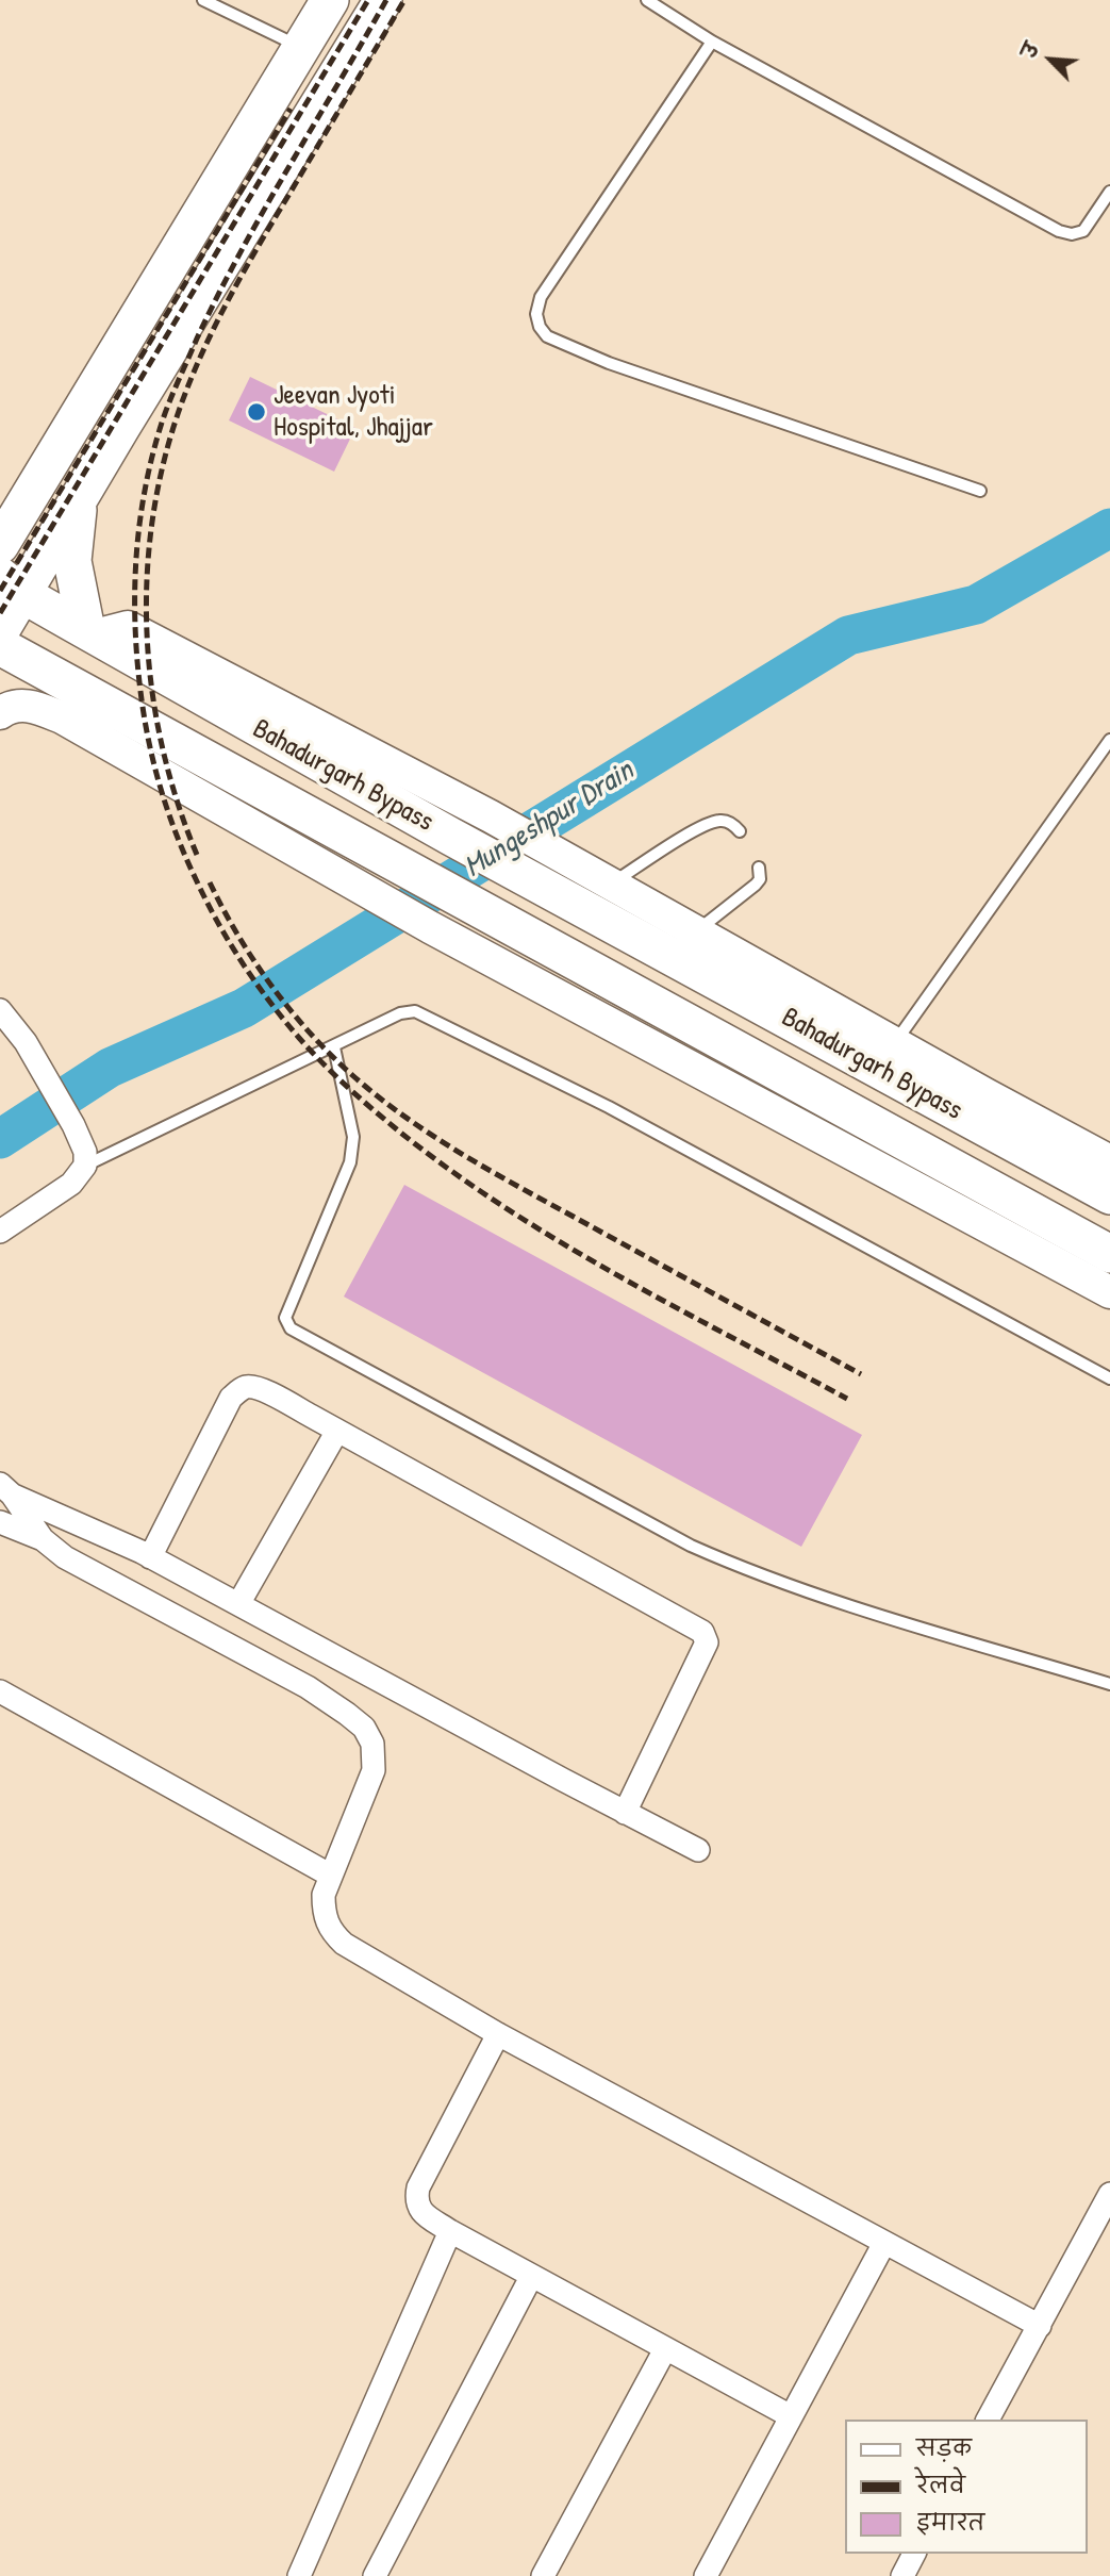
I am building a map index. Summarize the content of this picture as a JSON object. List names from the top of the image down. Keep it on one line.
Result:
{"streets":{"highway":["Bahadurgarh Bypass"]},"water":["Mungeshpur Drain"],"places":["Jeevan Jyoti Hospital, Jhajjar"],"legend":["सड़क","रेलवे","इमारत"],"north":"top left"}
